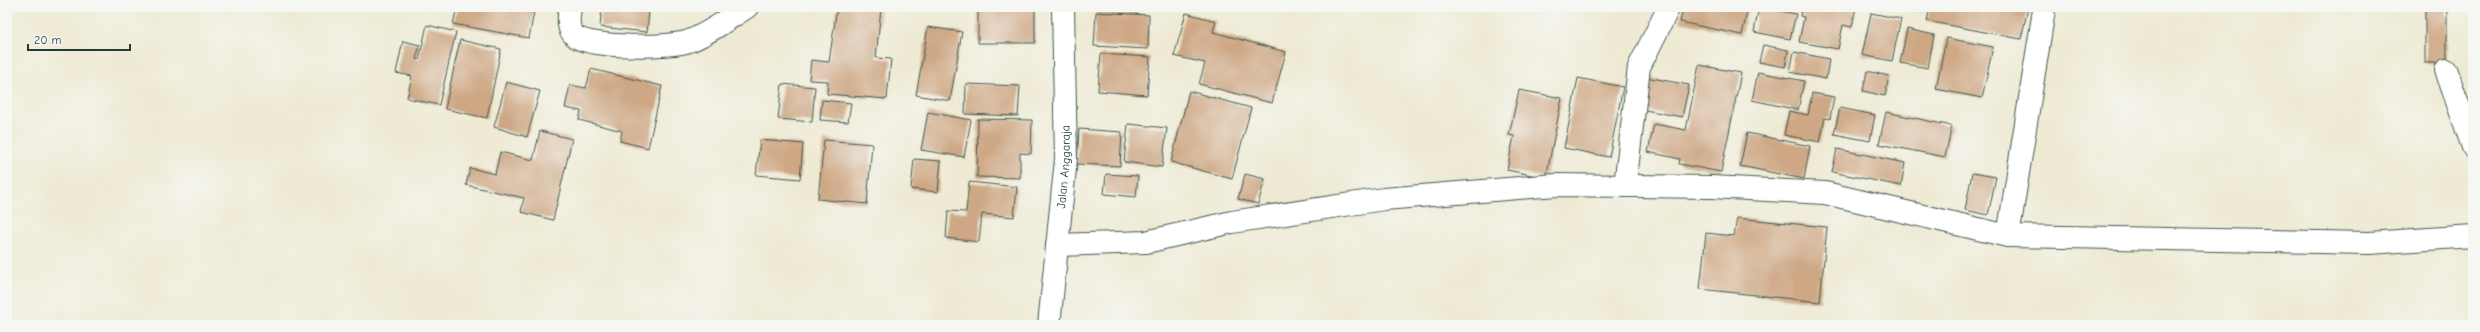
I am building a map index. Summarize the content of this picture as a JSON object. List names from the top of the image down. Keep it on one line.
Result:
{"streets":{"street":["Jalan Anggaraja"]},"scale_bar":"20 m"}
